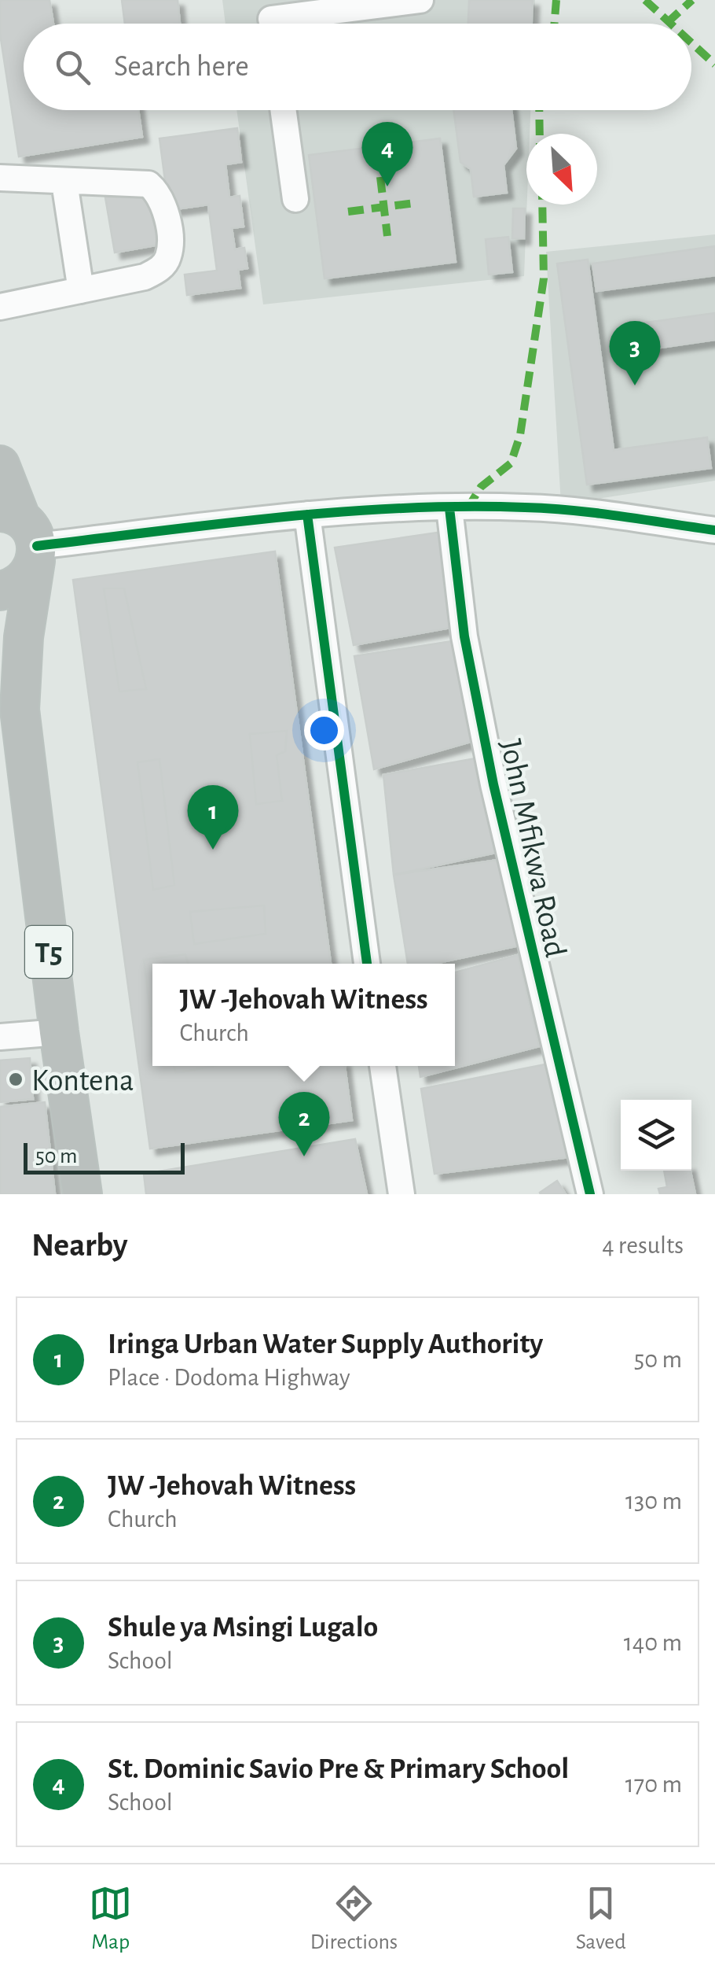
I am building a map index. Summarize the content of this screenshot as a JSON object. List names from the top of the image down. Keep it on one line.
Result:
{"streets":{"highway":["T5"],"street":["John Mfikwa Road"]},"places":["Kontena"],"scale_bar":"50 m","north":"bottom right","page":{"search":"Search here","pins":["4","3","1","2"],"popup":["JW -Jehovah Witness","Church"],"scale":"50 m","heading":["Nearby","4 results"],"list":[{"mark":"1","name":"Iringa Urban Water Supply Authority","note":"Place · Dodoma Highway","value":"50 m"},{"mark":"2","name":"JW -Jehovah Witness","note":"Church","value":"130 m"},{"mark":"3","name":"Shule ya Msingi Lugalo","note":"School","value":"140 m"},{"mark":"4","name":"St. Dominic Savio Pre & Primary School","note":"School","value":"170 m"}],"nav":["Map","Directions","Saved"]}}
